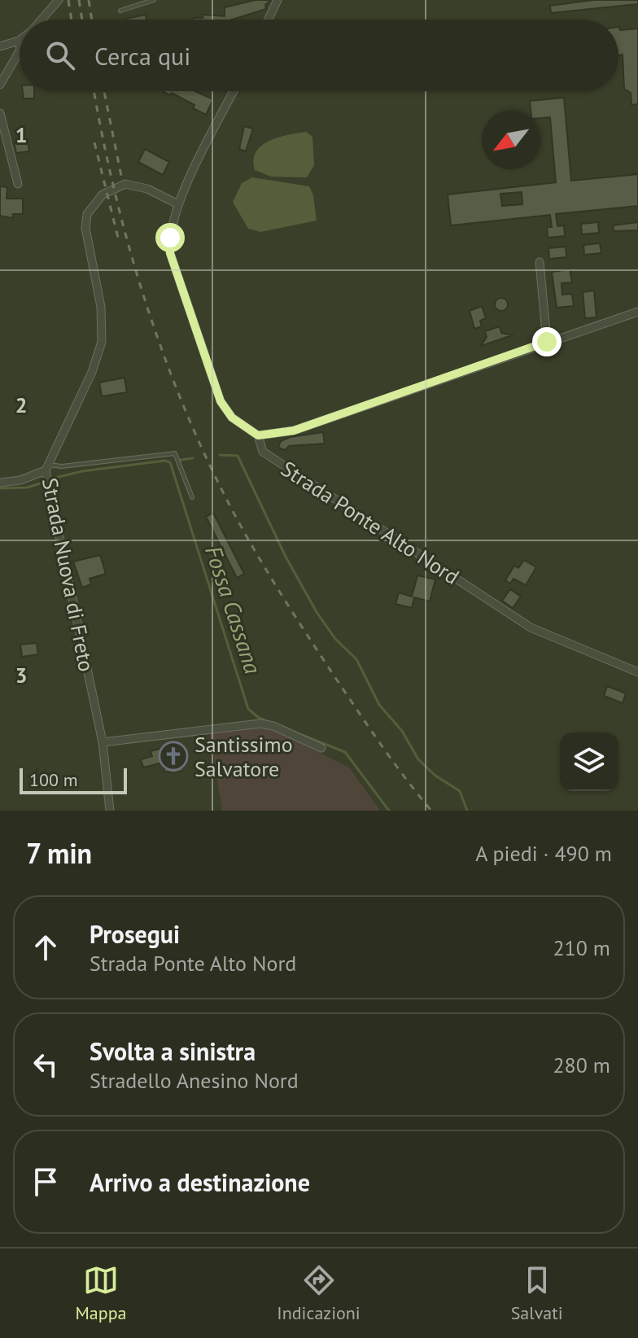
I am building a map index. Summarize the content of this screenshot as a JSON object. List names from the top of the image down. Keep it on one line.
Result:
{"streets":{"street":["Strada Ponte Alto Nord","Strada Nuova di Freto"]},"crossings":[["Strada Ponte Alto Nord","Strada Nuova di Freto"]],"water":["Fossa Cassana"],"places":{"church":["Santissimo Salvatore"]},"scale_bar":"100 m","north":"bottom left","page":{"search":"Cerca qui","scale":"100 m","heading":["7 min","A piedi · 490 m"],"list":[["Prosegui","Strada Ponte Alto Nord","210 m"],["Svolta a sinistra","Stradello Anesino Nord","280 m"],"Arrivo a destinazione"],"nav":["Mappa","Indicazioni","Salvati"]},"grid":{"rows":["1","2","3"]}}
